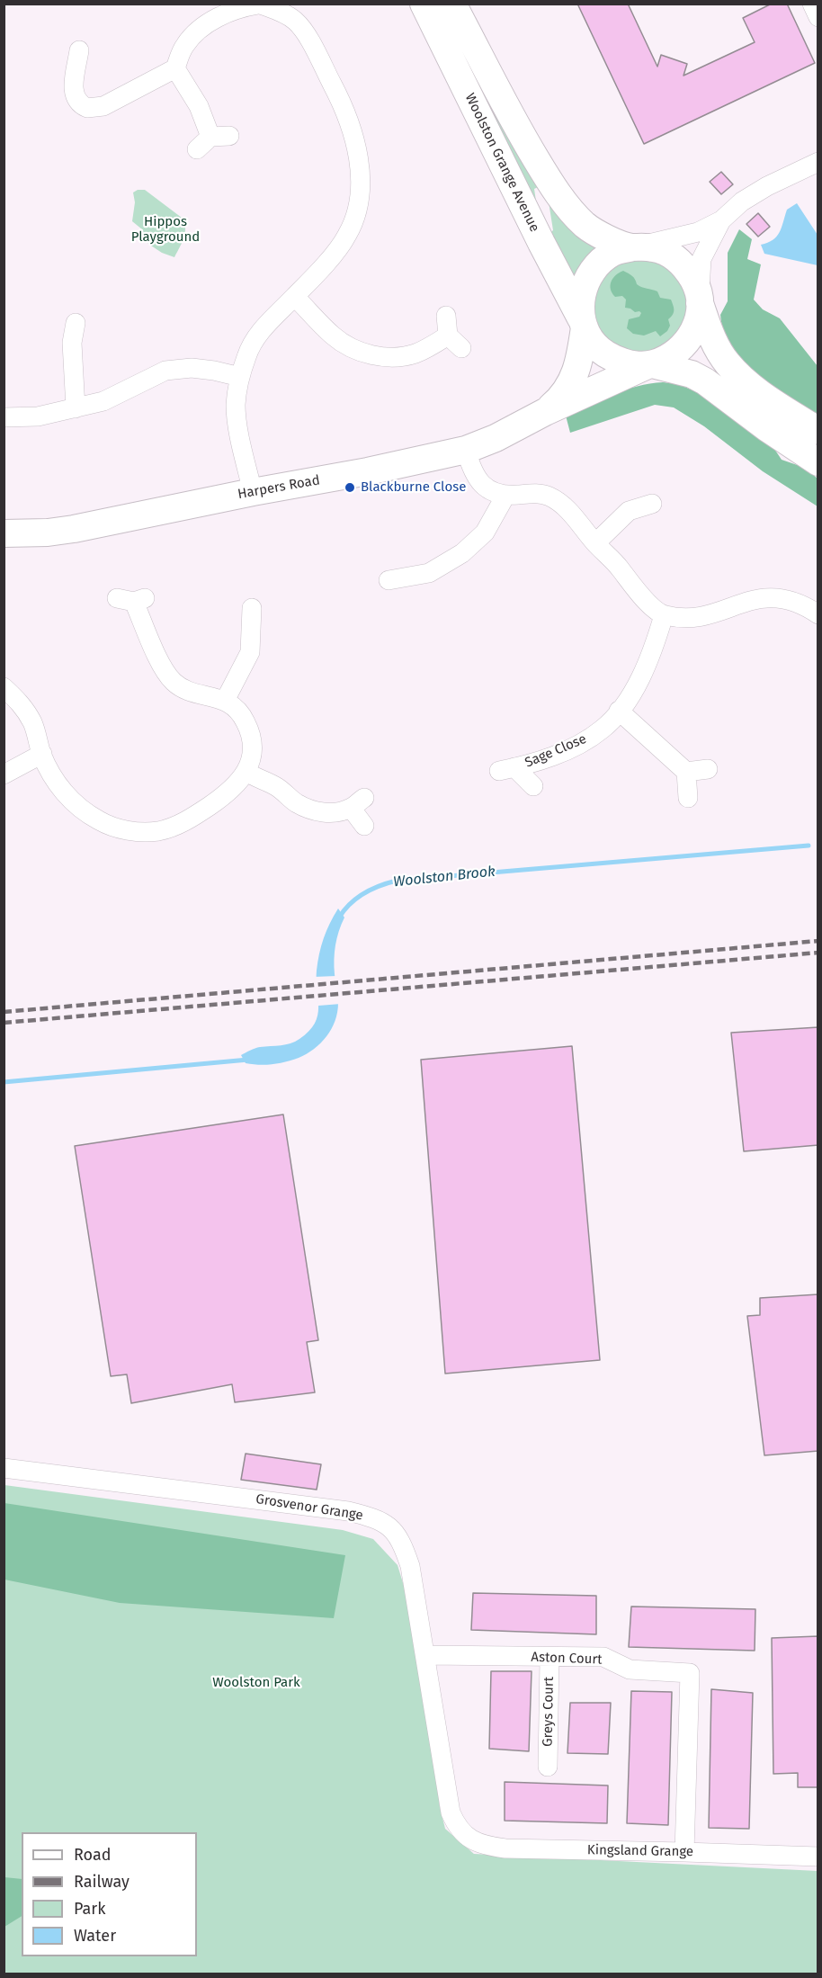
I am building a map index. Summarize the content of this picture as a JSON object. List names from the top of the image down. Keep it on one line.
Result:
{"streets":{"main road":["Woolston Grange Avenue","Harpers Road"],"street":["Sage Close","Grosvenor Grange","Aston Court","Greys Court","Kingsland Grange"]},"crossings":[["Woolston Grange Avenue","Harpers Road"],["Grosvenor Grange","Aston Court"],["Grosvenor Grange","Kingsland Grange"],["Aston Court","Greys Court"],["Aston Court","Kingsland Grange"]],"water":["Woolston Brook"],"parks":["Hippos Playground","Woolston Park"],"places":["Blackburne Close"],"legend":["Road","Railway","Park","Water"]}
